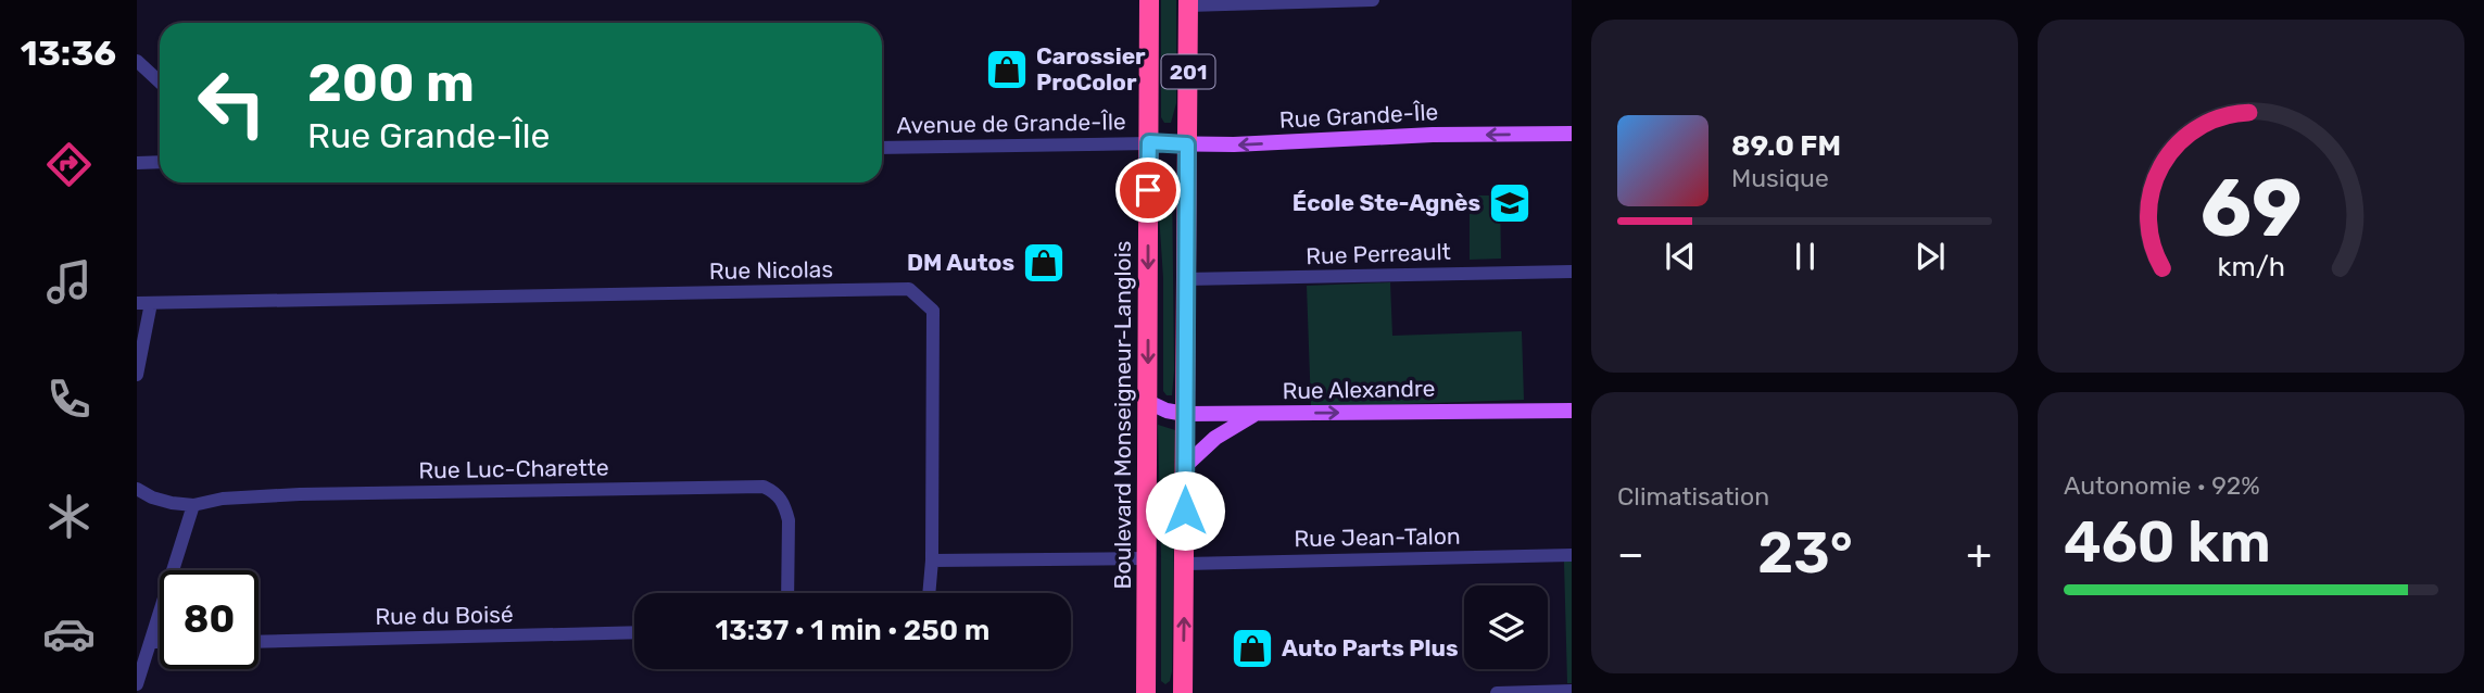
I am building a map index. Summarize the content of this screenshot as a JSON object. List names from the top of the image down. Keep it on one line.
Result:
{"streets":{"highway":["201","Boulevard Monseigneur-Langlois"],"main road":["Rue Grande-Île","Rue Alexandre"],"street":["Avenue de Grande-Île","Rue Perreault","Rue Nicolas","Rue Luc-Charette","Rue Jean-Talon","Rue du Boisé"]},"crossings":[["201","Rue Grande-Île"],["201","Rue Perreault"],["201","Rue Alexandre"],["201","Rue Jean-Talon"],["Rue Grande-Île","Avenue de Grande-Île"],["Rue Grande-Île","Boulevard Monseigneur-Langlois"],["Avenue de Grande-Île","Boulevard Monseigneur-Langlois"],["Rue Alexandre","Boulevard Monseigneur-Langlois"]],"one_way":["Rue Grande-Île","Rue Alexandre"],"places":{"shop":["Carossier ProColor","DM Autos","Auto Parts Plus"],"school or university":["École Ste-Agnès"]},"page":{"tabs":"13:36","turn":["200 m","Rue Grande-Île"],"song":["89.0 FM","Musique"],"tile":["Climatisation",["Autonomie · 92%","460 km"]],"heat":["−","23°","+"],"limit":"80","trip":"13:37 · 1 min · 250 m","gauge":["69","km/h"]}}
